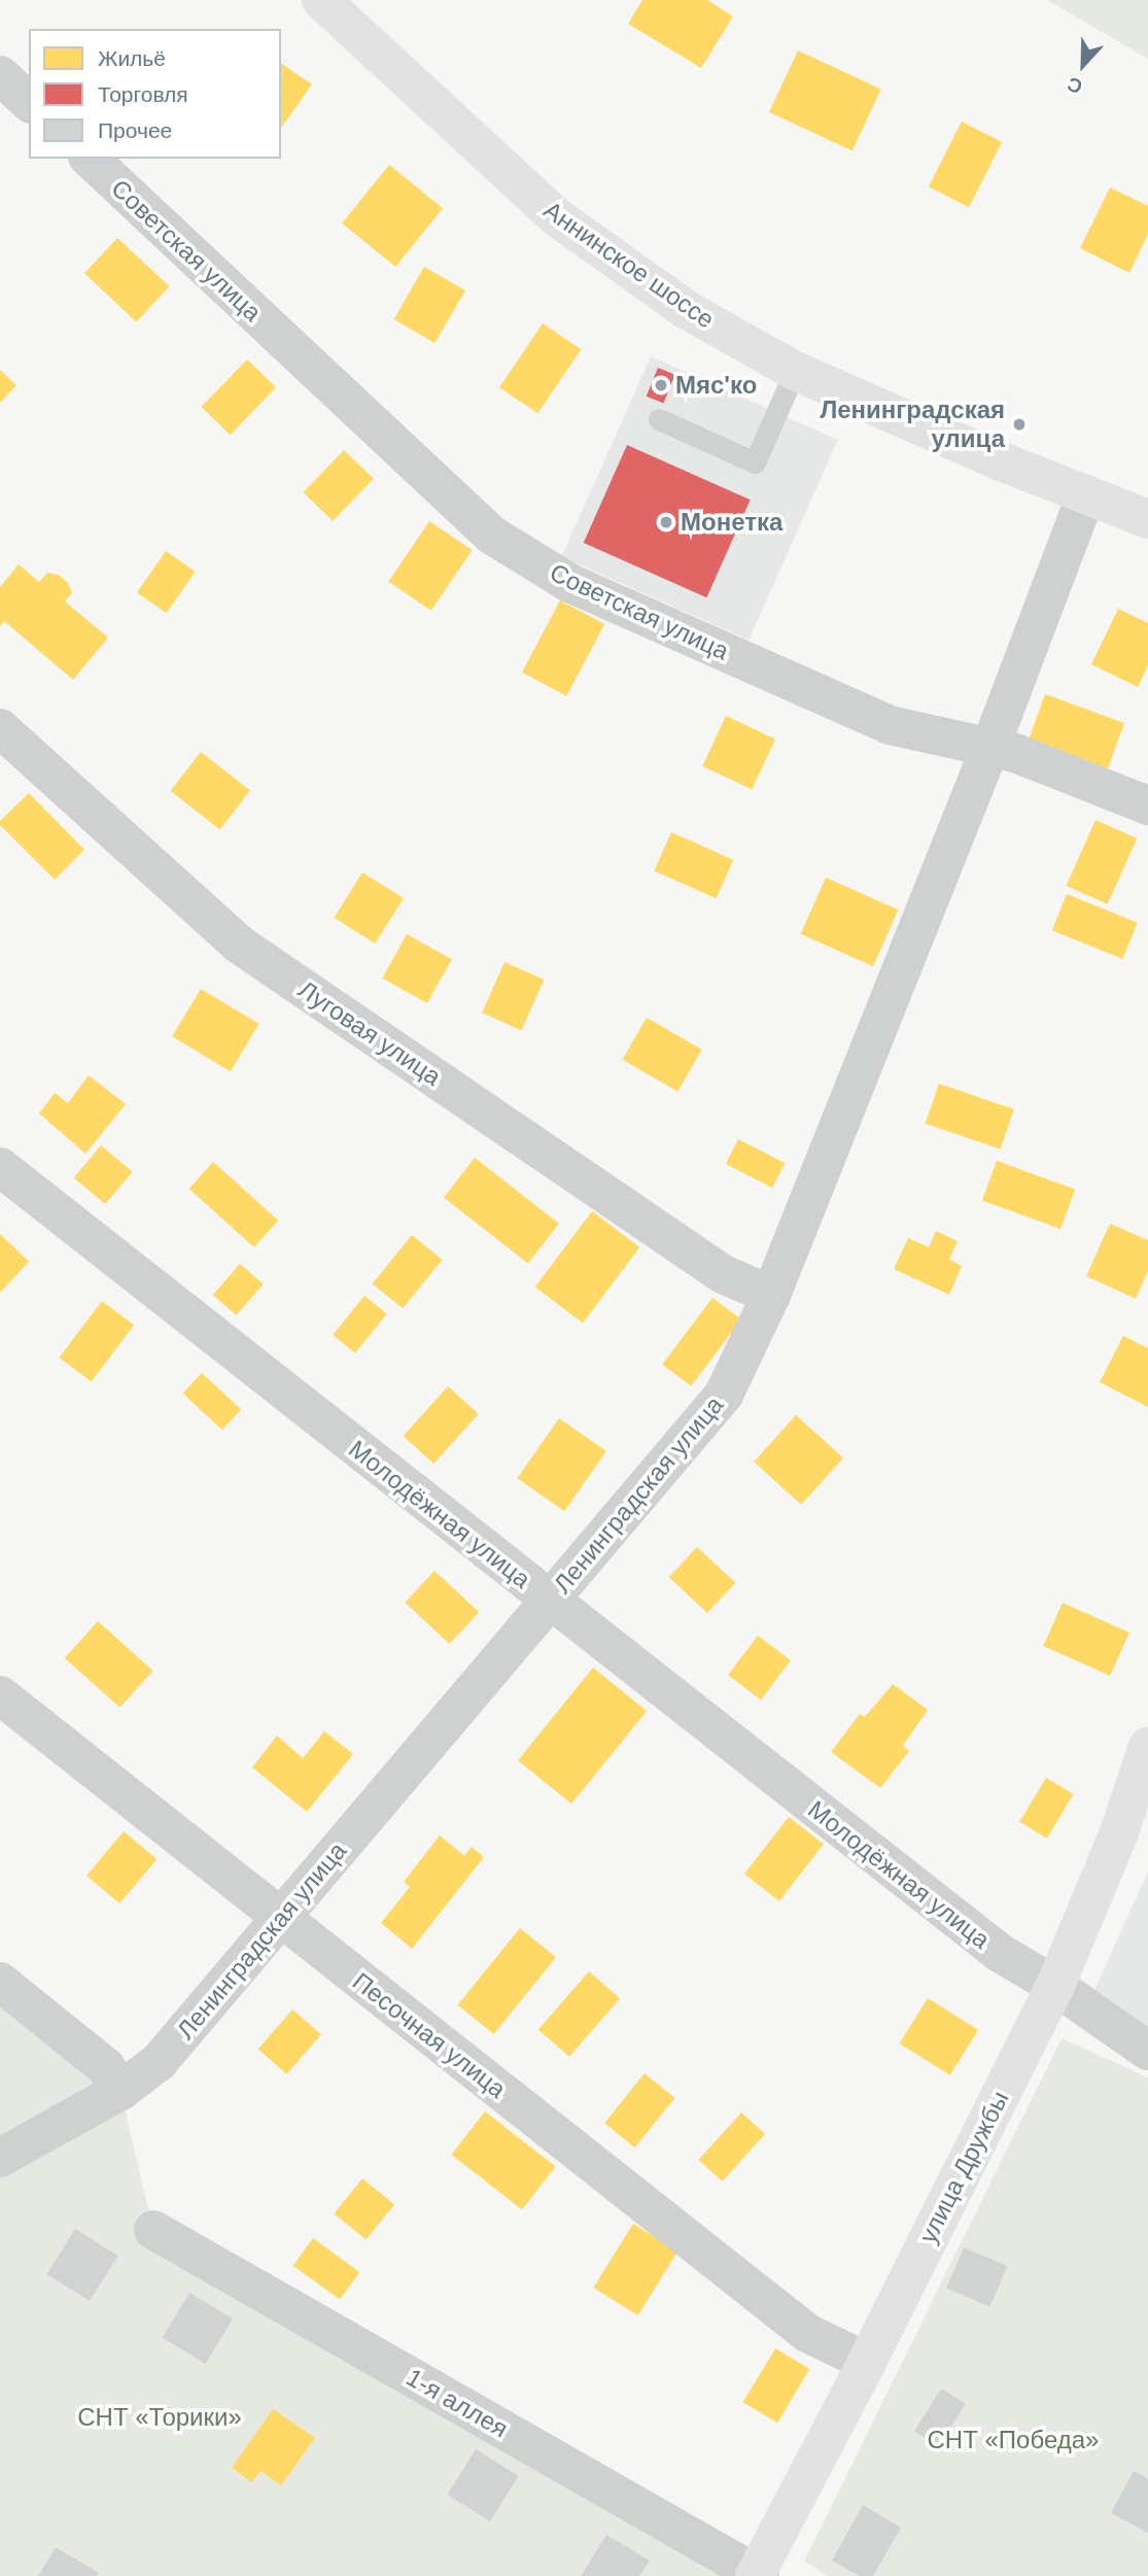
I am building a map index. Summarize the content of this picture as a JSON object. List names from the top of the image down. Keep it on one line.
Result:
{"streets":{"main road":["Аннинское шоссе","улица Дружбы"],"street":["Советская улица","Луговая улица","Ленинградская улица","Молодёжная улица","Песочная улица","1-я аллея"]},"crossings":[["Советская улица","Ленинградская улица"],["Аннинское шоссе","Ленинградская улица"],["Луговая улица","Ленинградская улица"],["Ленинградская улица","Молодёжная улица"],["Ленинградская улица","Песочная улица"],["Молодёжная улица","улица Дружбы"],["Песочная улица","улица Дружбы"],["улица Дружбы","1-я аллея"]],"parks":["СНТ «Торики»","СНТ «Победа»"],"places":["Мяс'ко","Ленинградская улица","Монетка"],"legend":["Жильё","Торговля","Прочее"],"north":"bottom"}
